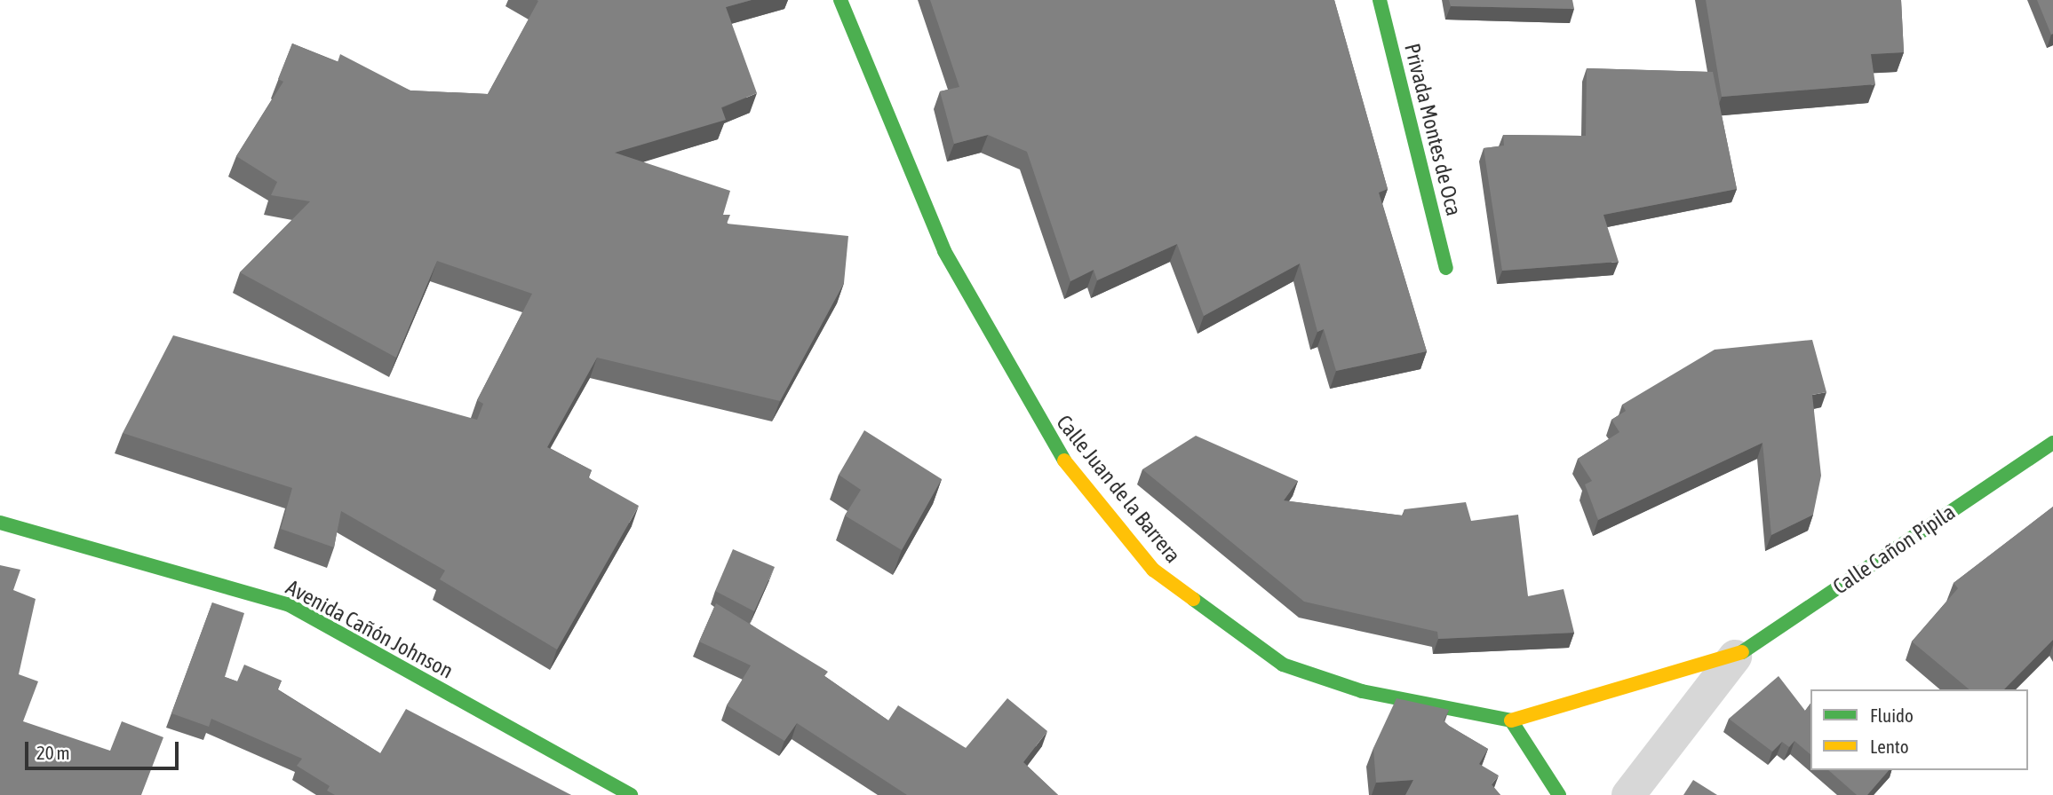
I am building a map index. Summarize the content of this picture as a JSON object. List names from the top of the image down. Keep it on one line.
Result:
{"streets":{"street":["Privada Montes de Oca","Calle Juan de la Barrera","Calle Cañon Pípila","Avenida Cañón Johnson"]},"crossings":[["Calle Juan de la Barrera","Calle Cañon Pípila"]],"legend":["Fluido","Lento"],"scale_bar":"20 m"}
